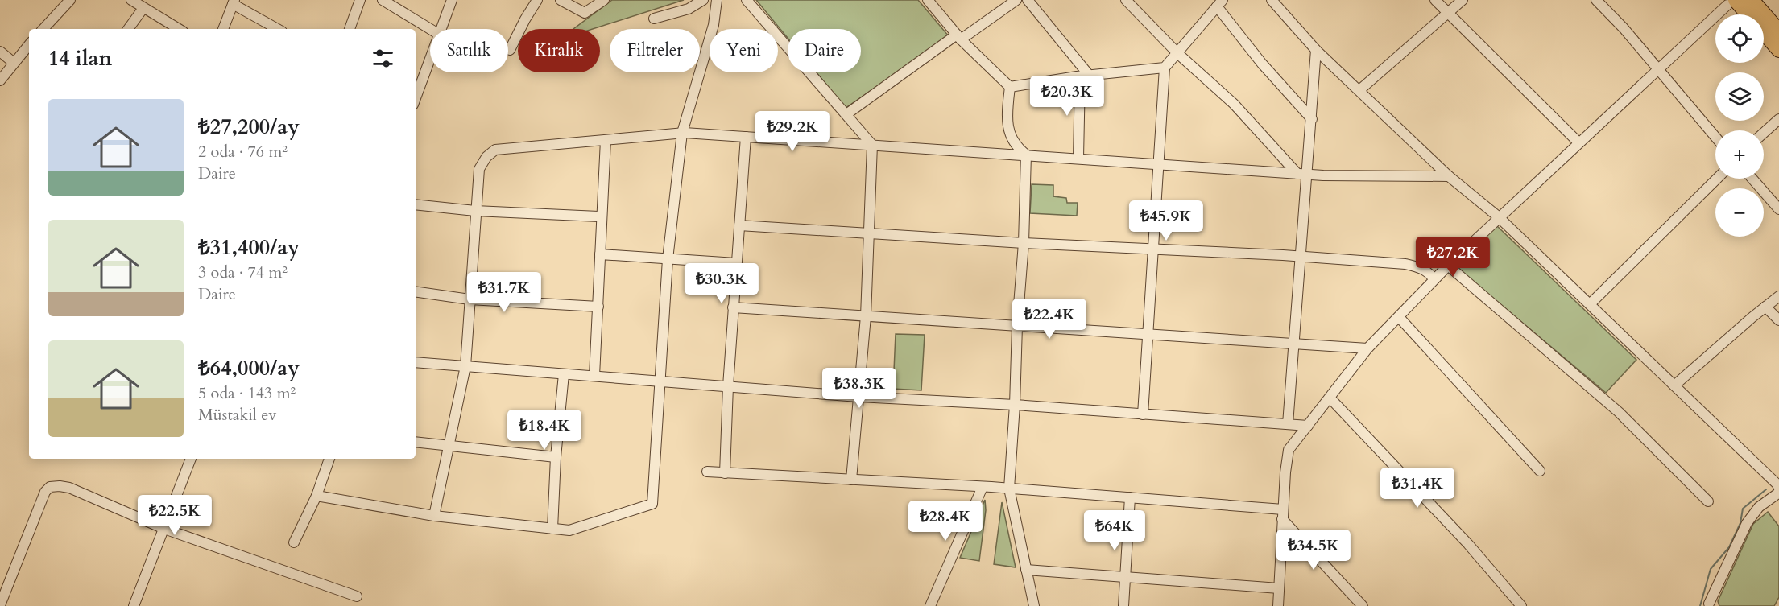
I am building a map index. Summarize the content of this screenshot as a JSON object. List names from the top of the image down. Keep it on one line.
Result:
{"page":{"map_buttons":["+","−"],"chip":["Satılık","Kiralık","Filtreler","Yeni","Daire"],"heading":"14 ilan","price":["₺20.3K","₺29.2K","₺45.9K","₺27.2K","₺30.3K","₺31.7K","₺22.4K","₺38.3K","₺18.4K","₺31.4K","₺22.5K","₺28.4K","₺64K","₺34.5K"],"list":[{"name":"₺27,200/ay","note":"2 oda · 76 m² · Daire"},{"name":"₺31,400/ay","note":"3 oda · 74 m² · Daire"},{"name":"₺64,000/ay","note":"5 oda · 143 m² · Müstakil ev"}]}}
